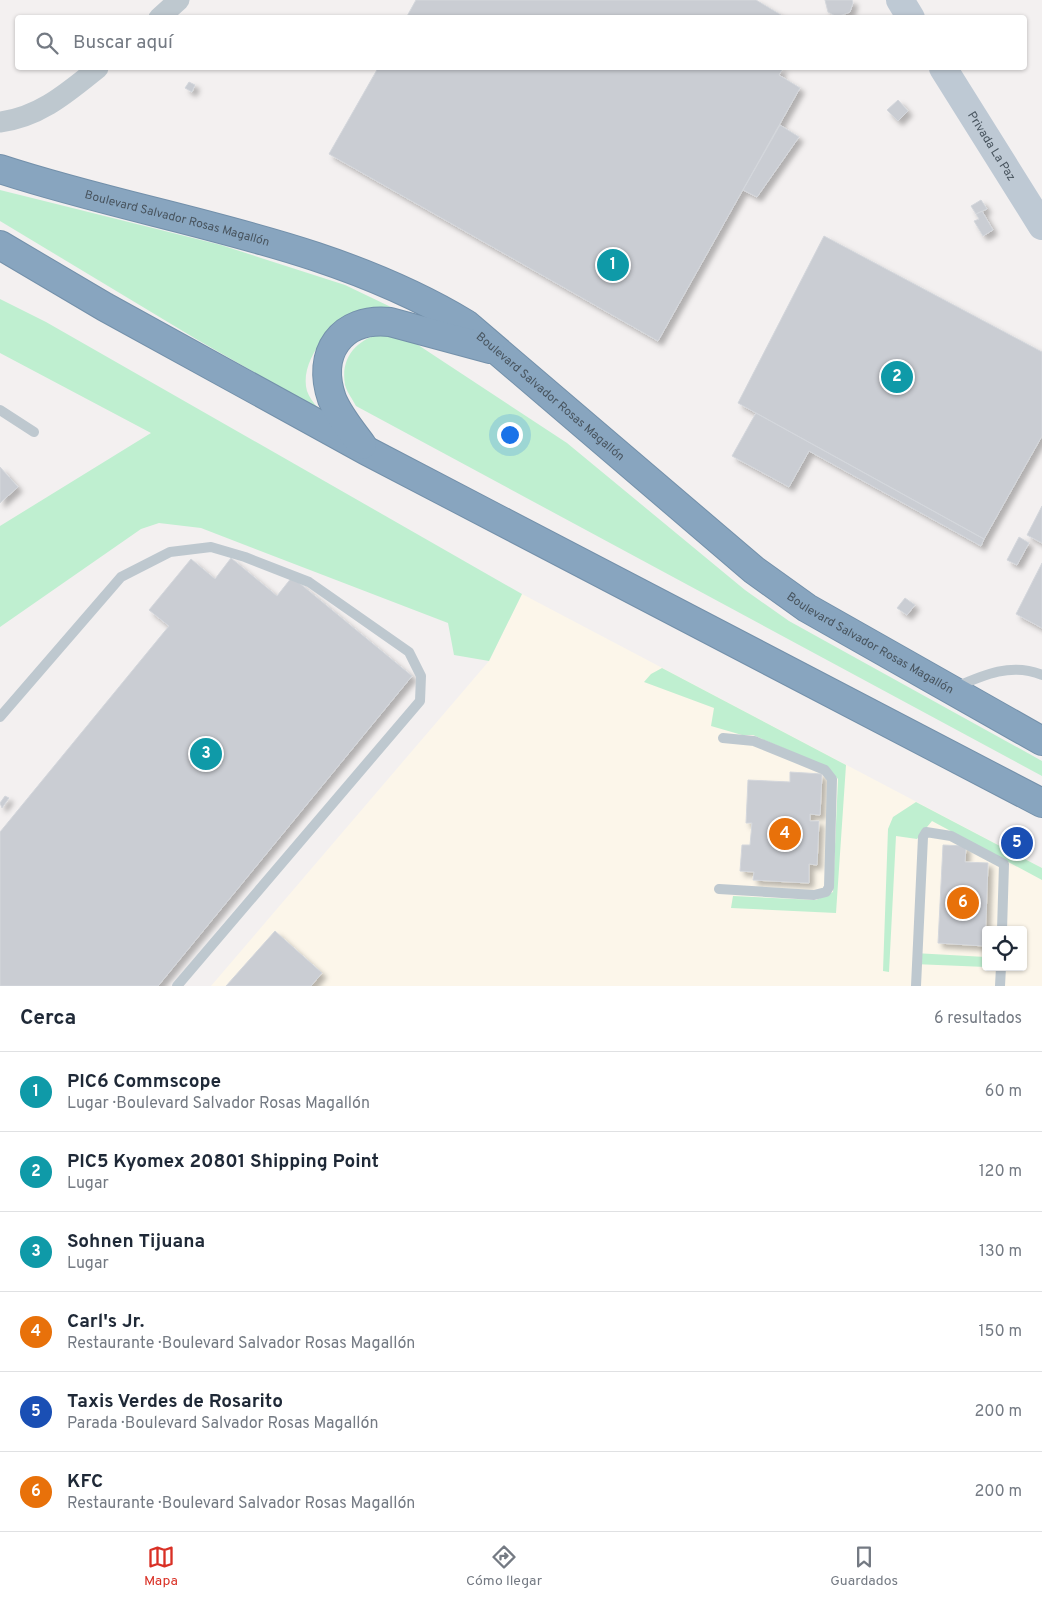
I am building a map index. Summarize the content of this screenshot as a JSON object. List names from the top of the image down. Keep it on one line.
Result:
{"streets":{"highway":["Boulevard Salvador Rosas Magallón"],"street":["Privada La Paz"]},"page":{"search":"Buscar aquí","pins":["1","2","3","4","5","6"],"heading":["Cerca","6 resultados"],"list":[{"mark":"1","name":"PIC6 Commscope","note":"Lugar · Boulevard Salvador Rosas Magallón","value":"60 m"},{"mark":"2","name":"PIC5 Kyomex 20801 Shipping Point","note":"Lugar","value":"120 m"},{"mark":"3","name":"Sohnen Tijuana","note":"Lugar","value":"130 m"},{"mark":"4","name":"Carl's Jr.","note":"Restaurante · Boulevard Salvador Rosas Magallón","value":"150 m"},{"mark":"5","name":"Taxis Verdes de Rosarito","note":"Parada · Boulevard Salvador Rosas Magallón","value":"200 m"},{"mark":"6","name":"KFC","note":"Restaurante · Boulevard Salvador Rosas Magallón","value":"200 m"}],"nav":["Mapa","Cómo llegar","Guardados"]}}
